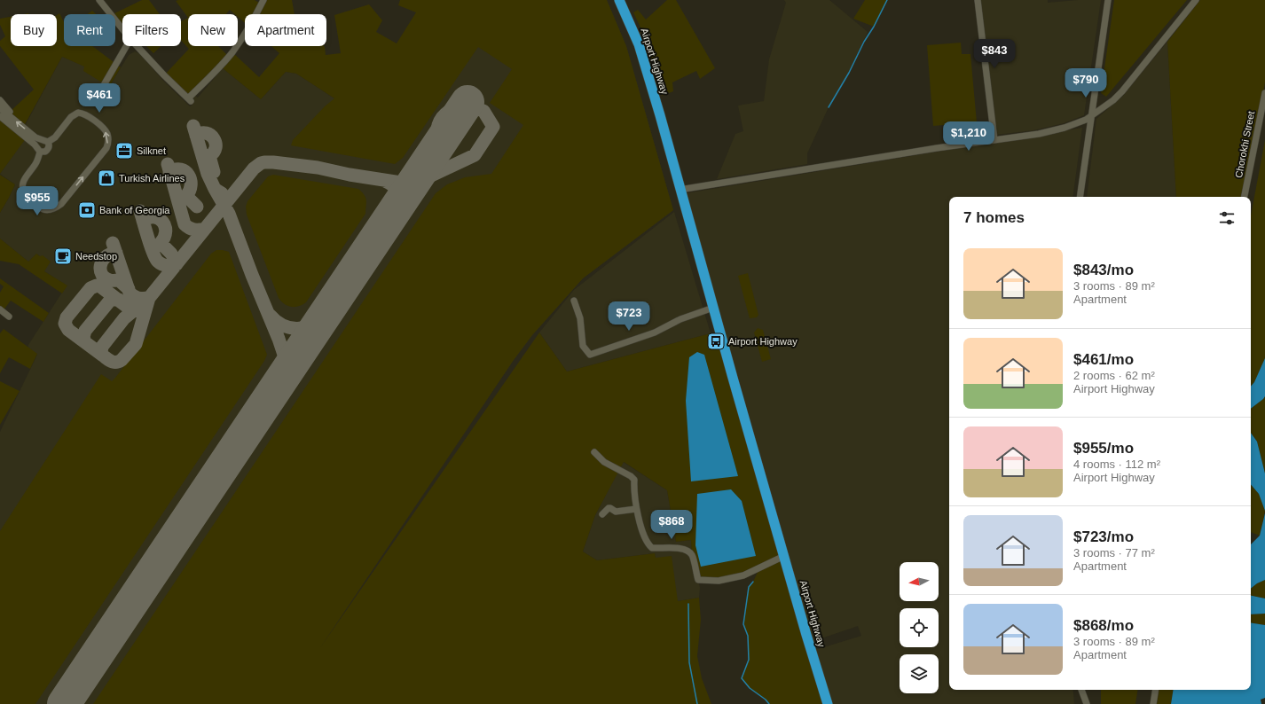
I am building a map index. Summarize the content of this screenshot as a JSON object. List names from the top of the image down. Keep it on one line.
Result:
{"streets":{"highway":["Airport Highway"],"street":["Chorokhi Street"]},"places":{"office":["Silknet"],"shop":["Turkish Airlines"],"bank":["Bank of Georgia"],"cafe":["Needstop"],"bus stop":["Airport Highway"]},"north":"left","page":{"chip":["Buy","Rent","Filters","New","Apartment"],"price":["$843","$790","$461","$1,210","$955","$723","$868"],"heading":"7 homes","list":[{"name":"$843/mo","note":"3 rooms · 89 m² · Apartment"},{"name":"$461/mo","note":"2 rooms · 62 m² · Airport Highway"},{"name":"$955/mo","note":"4 rooms · 112 m² · Airport Highway"},{"name":"$723/mo","note":"3 rooms · 77 m² · Apartment"},{"name":"$868/mo","note":"3 rooms · 89 m² · Apartment"}]}}
